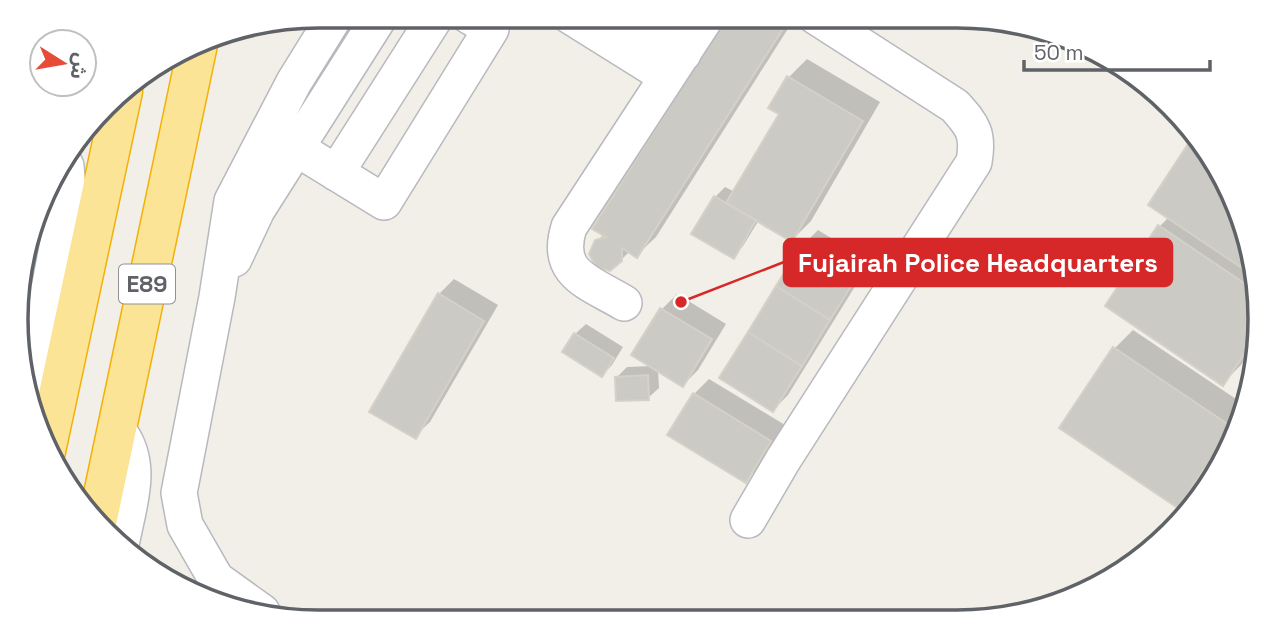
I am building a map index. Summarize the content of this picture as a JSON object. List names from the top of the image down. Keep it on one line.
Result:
{"streets":{"highway":["E89"]},"places":["Fujairah Police Headquarters"],"scale_bar":"50 m","north":"right"}
